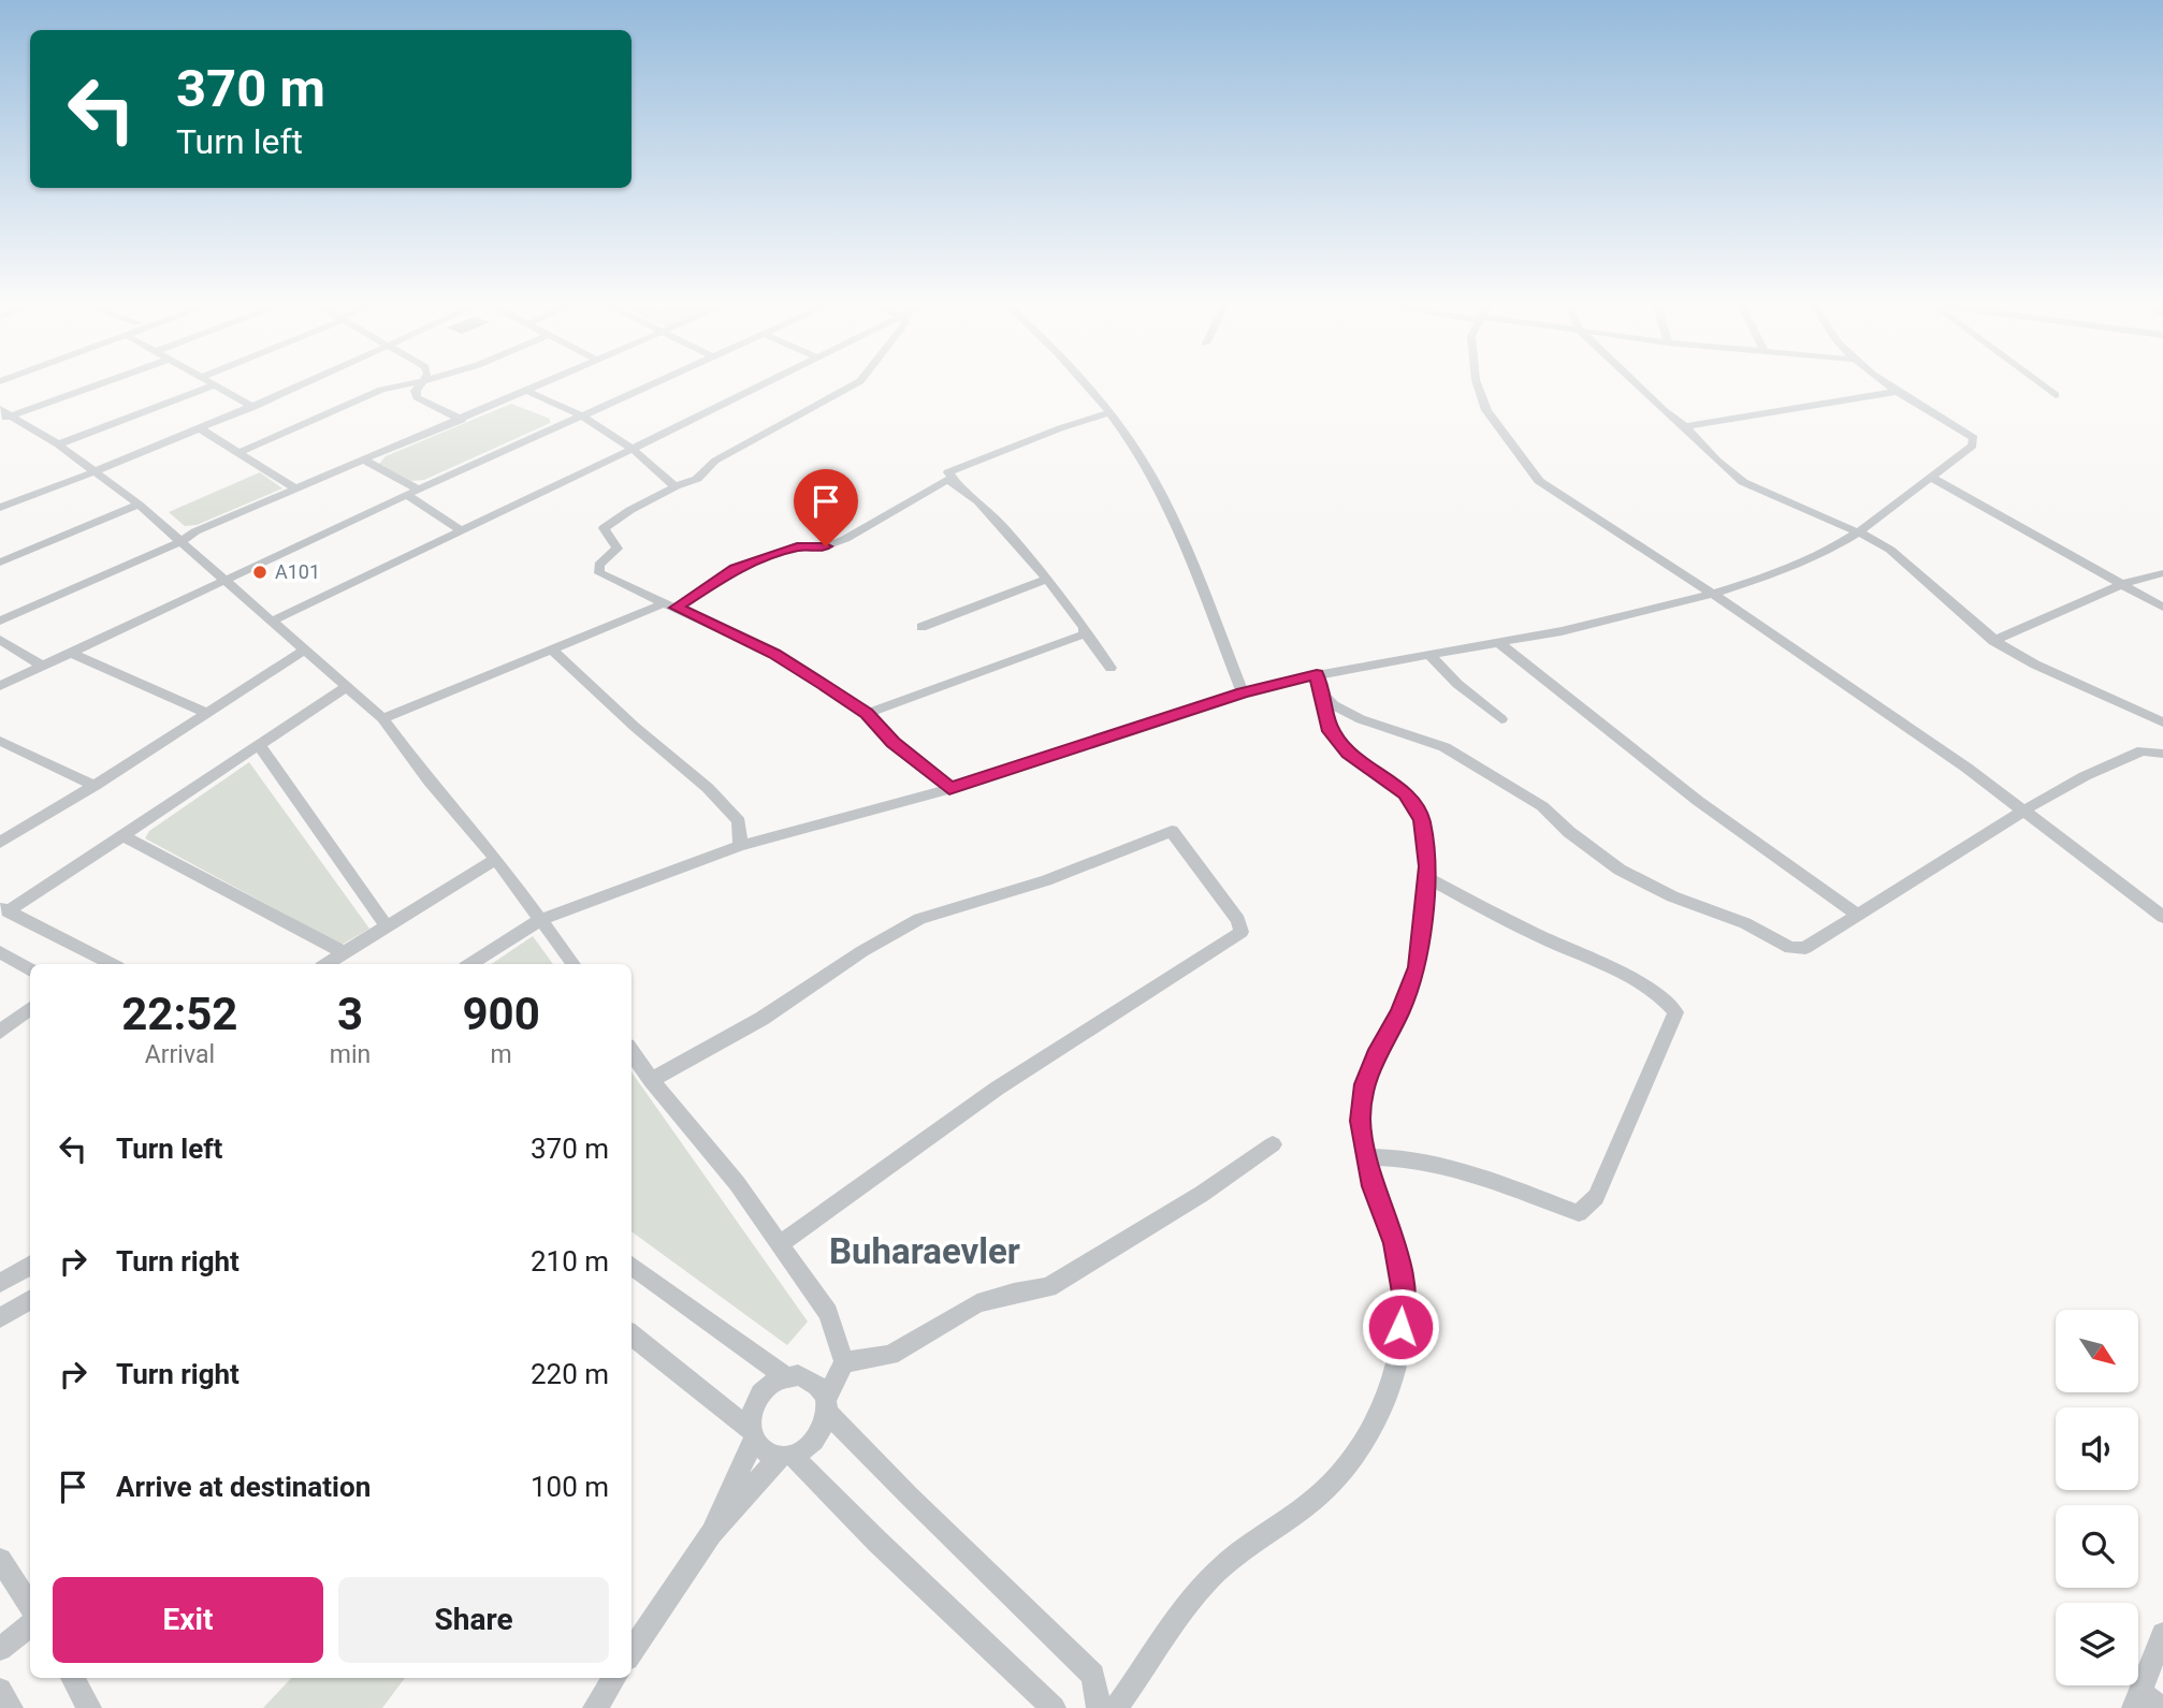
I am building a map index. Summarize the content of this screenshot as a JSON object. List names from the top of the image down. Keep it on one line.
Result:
{"districts":["Buharaevler"],"places":["A101"],"north":"bottom right","page":{"turn":["370 m","Turn left"],"eta":["22:52","Arrival","3","min","900","m"],"list":[{"name":"Turn left","value":"370 m"},{"name":"Turn right","value":"210 m"},{"name":"Turn right","value":"220 m"},{"name":"Arrive at destination","value":"100 m"}],"buttons":["Exit","Share"]}}
